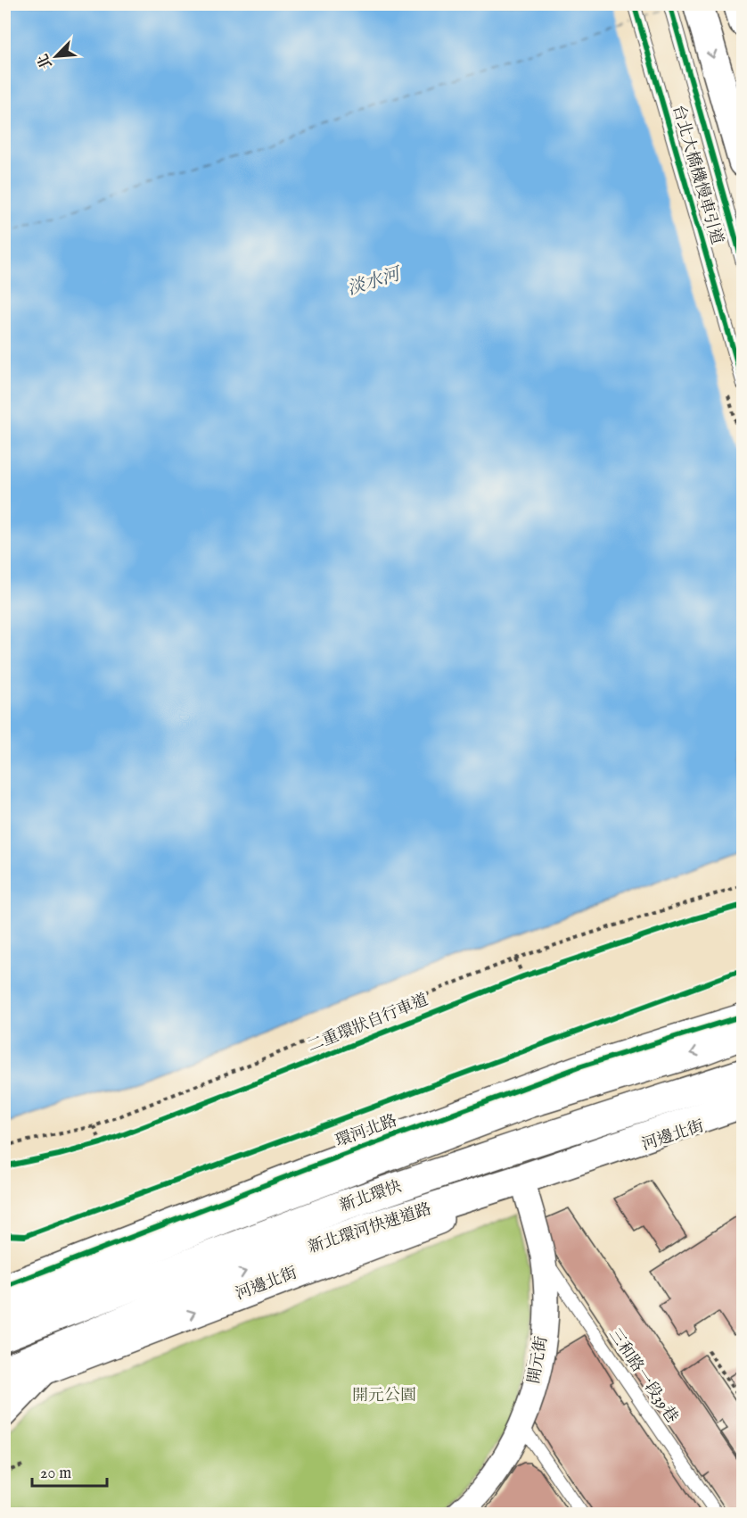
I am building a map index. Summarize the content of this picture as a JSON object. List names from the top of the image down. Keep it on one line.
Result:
{"streets":{"main road":["河邊北街","新北環快","新北環河快速道路"],"street":["環河北路","開元街"],"lane":["台北大橋機慢車引道","三和路一段39巷"],"cycle path":["二重環狀自行車道"]},"crossings":[["河邊北街","開元街"],["開元街","三和路一段39巷"]],"water":["淡水河"],"parks":["開元公園"],"scale_bar":"20 m","north":"bottom left"}
